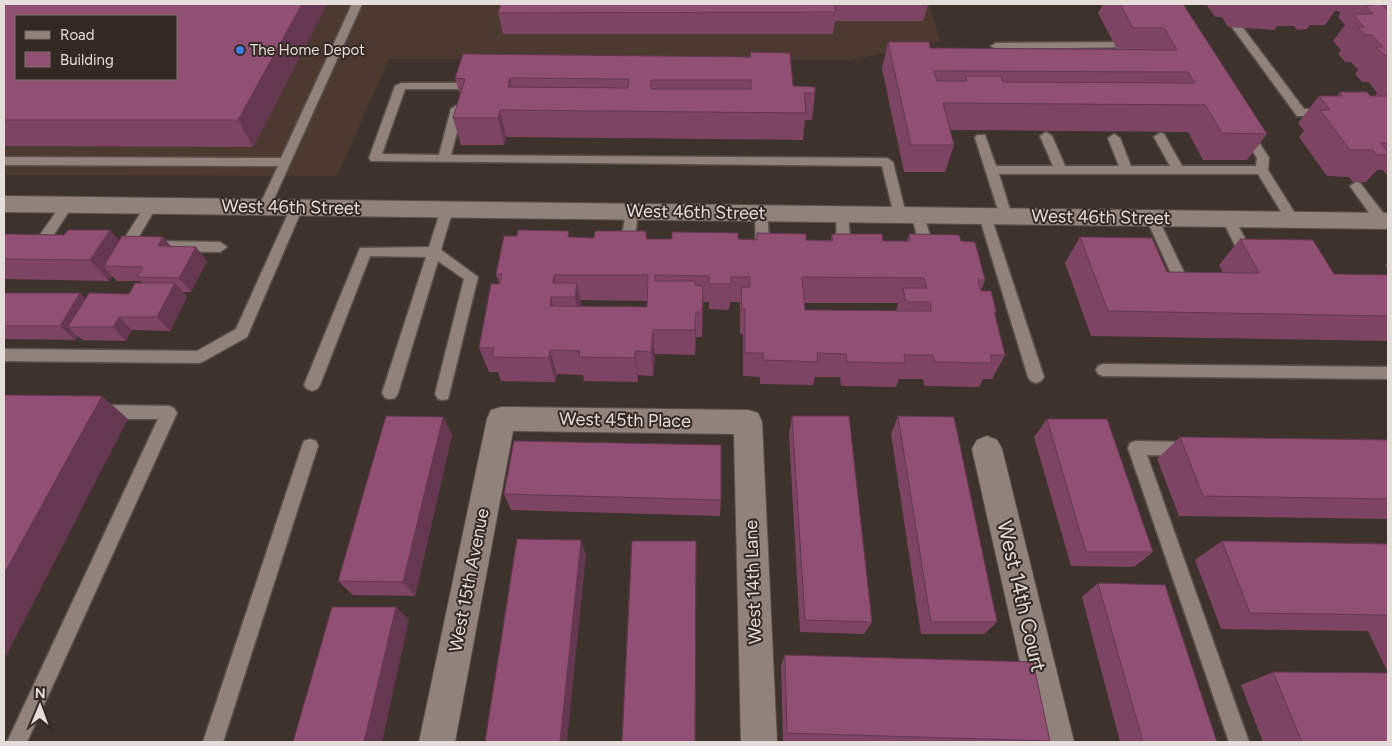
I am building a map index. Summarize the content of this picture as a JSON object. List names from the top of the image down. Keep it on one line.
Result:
{"streets":{"street":["West 46th Street","West 45th Place","West 15th Avenue","West 14th Lane","West 14th Court"]},"crossings":[["West 45th Place","West 15th Avenue"],["West 45th Place","West 14th Lane"]],"places":["The Home Depot"],"legend":["Road","Building"],"north":"top"}
